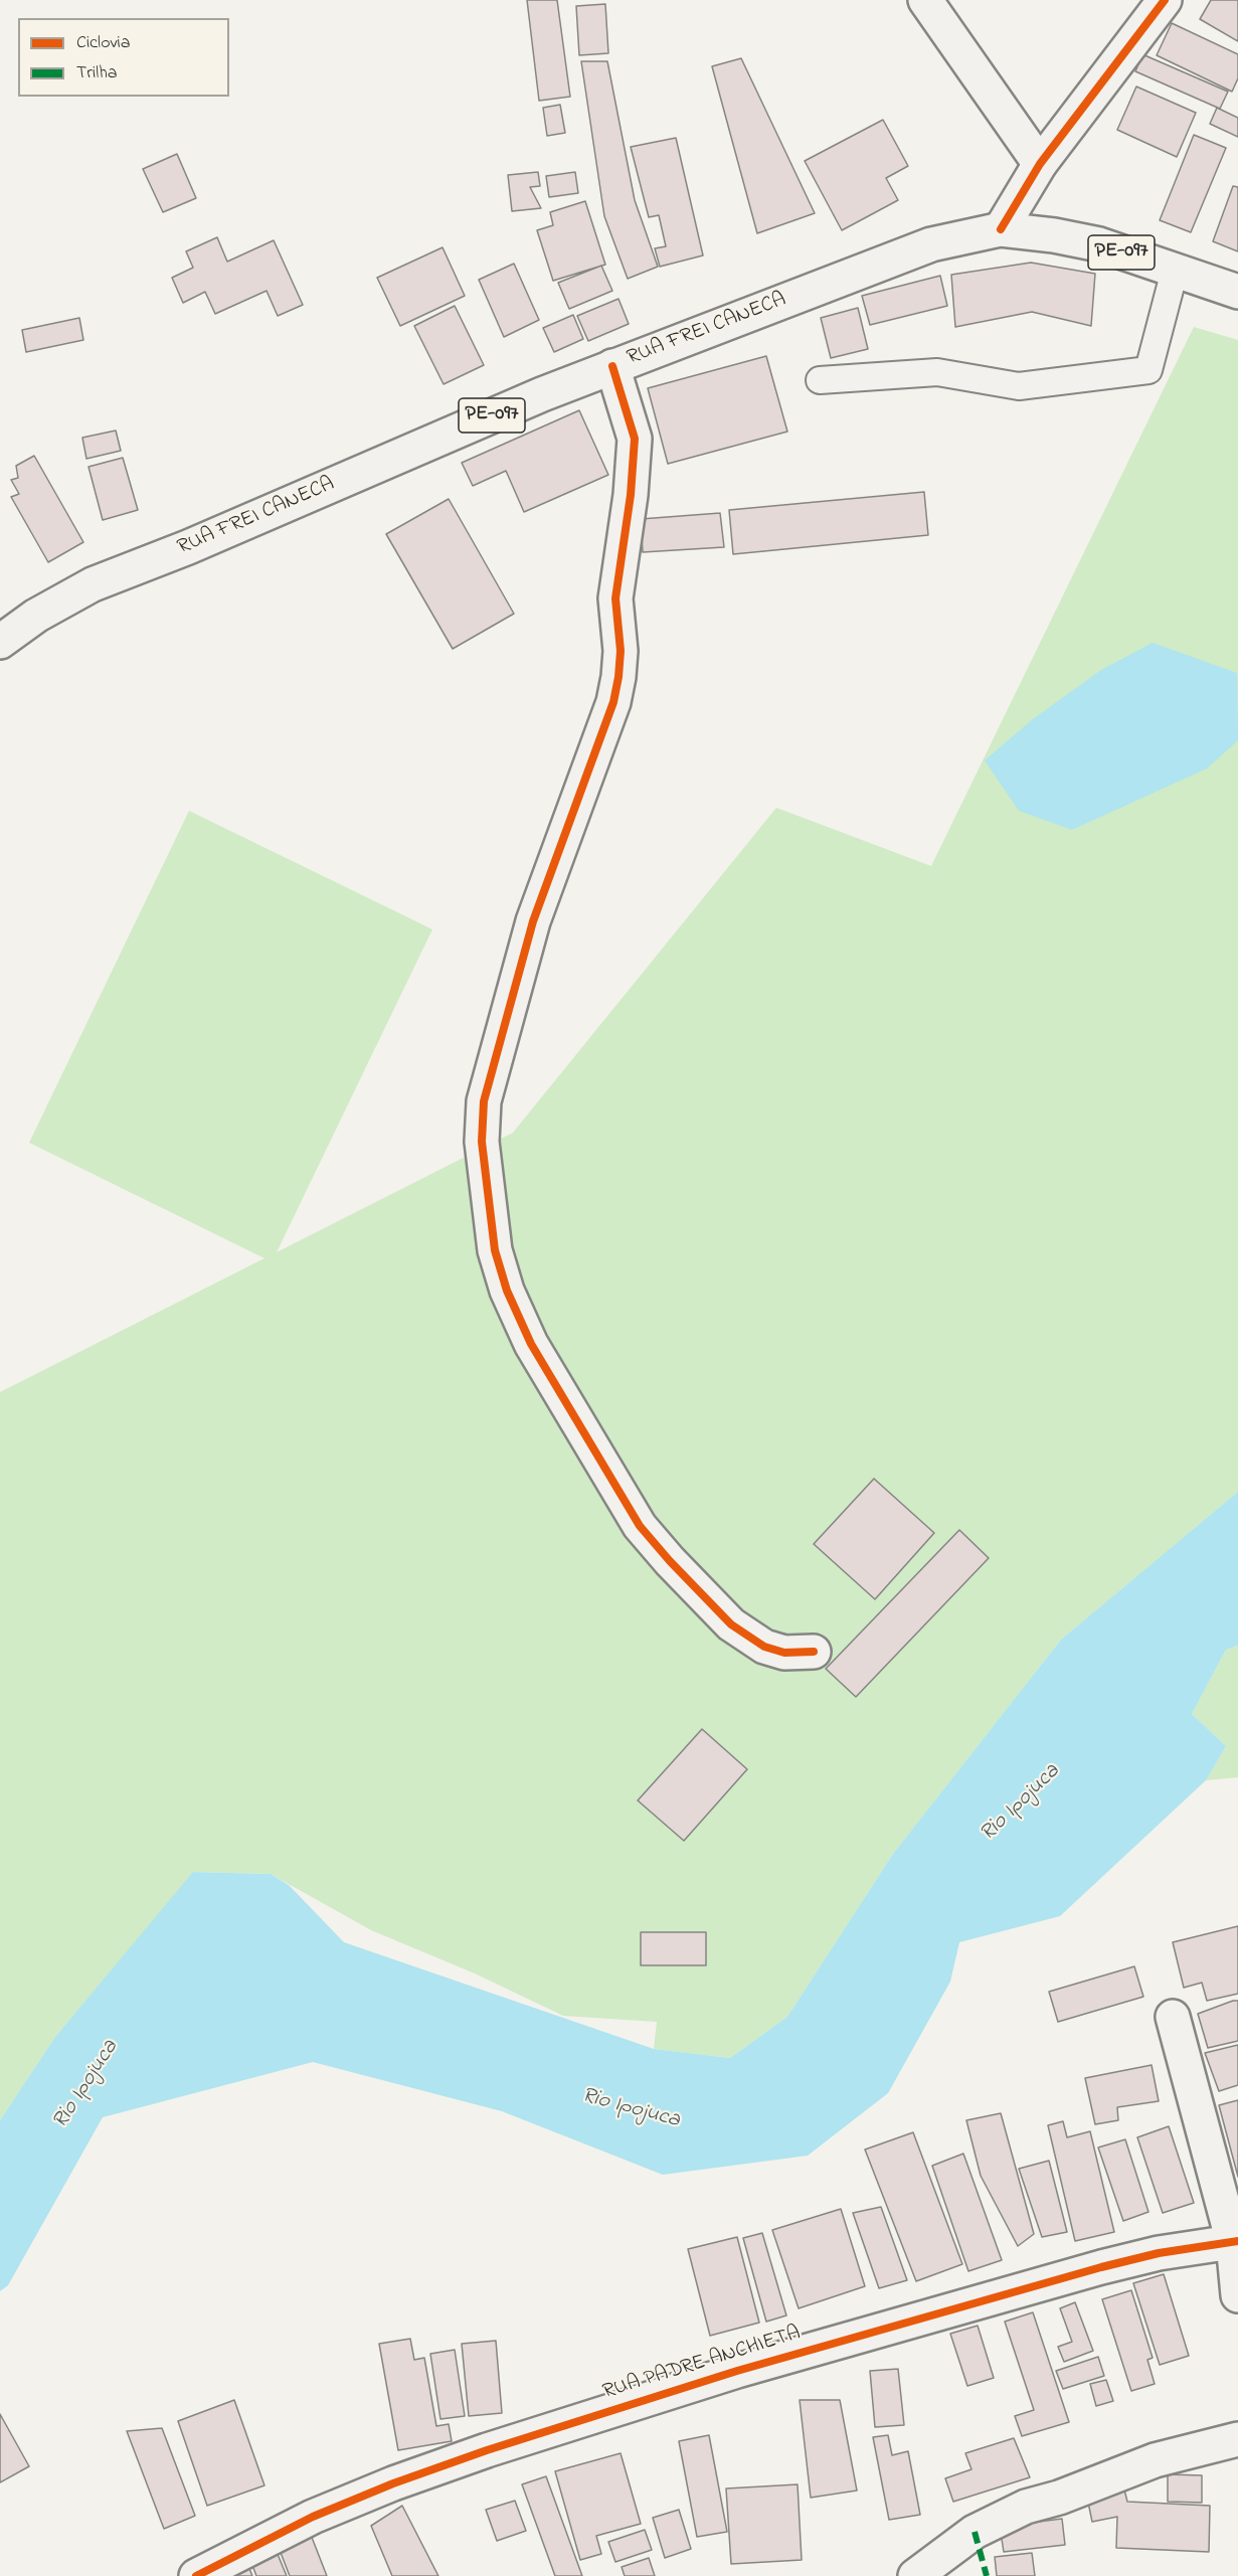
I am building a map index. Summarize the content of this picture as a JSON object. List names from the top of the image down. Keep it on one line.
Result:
{"streets":{"street":["PE-097","RUA FREI CANECA","RUA PADRE ANCHIETA"]},"water":["Rio Ipojuca"],"legend":["Ciclovia","Trilha"]}
